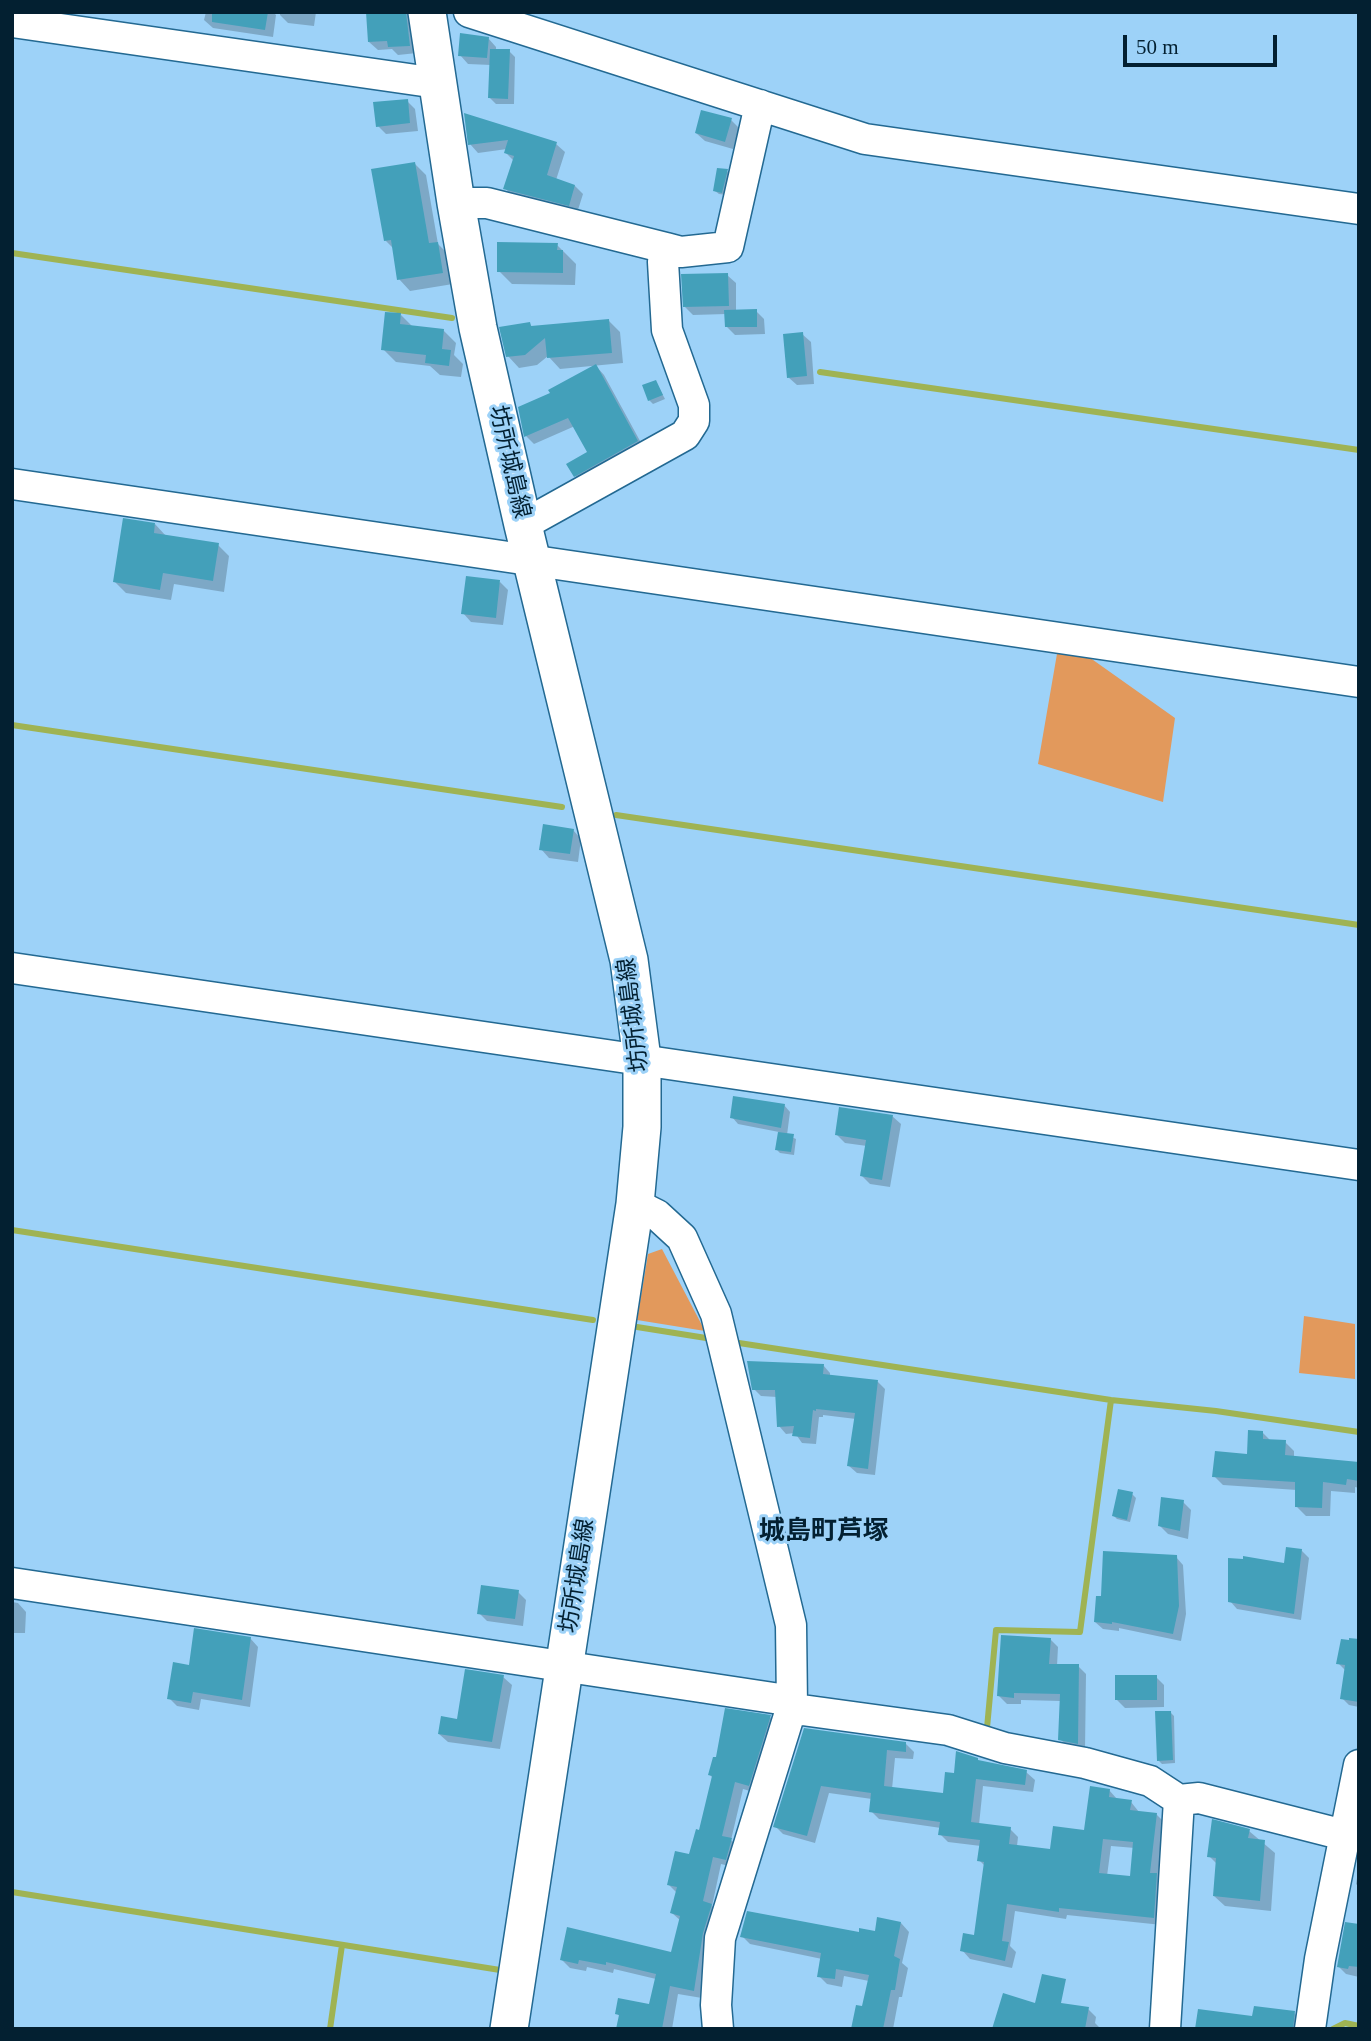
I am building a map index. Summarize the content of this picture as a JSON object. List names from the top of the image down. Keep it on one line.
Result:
{"streets":{"main road":["坊所城島線"]},"districts":["城島町芦塚"],"scale_bar":"50 m"}
